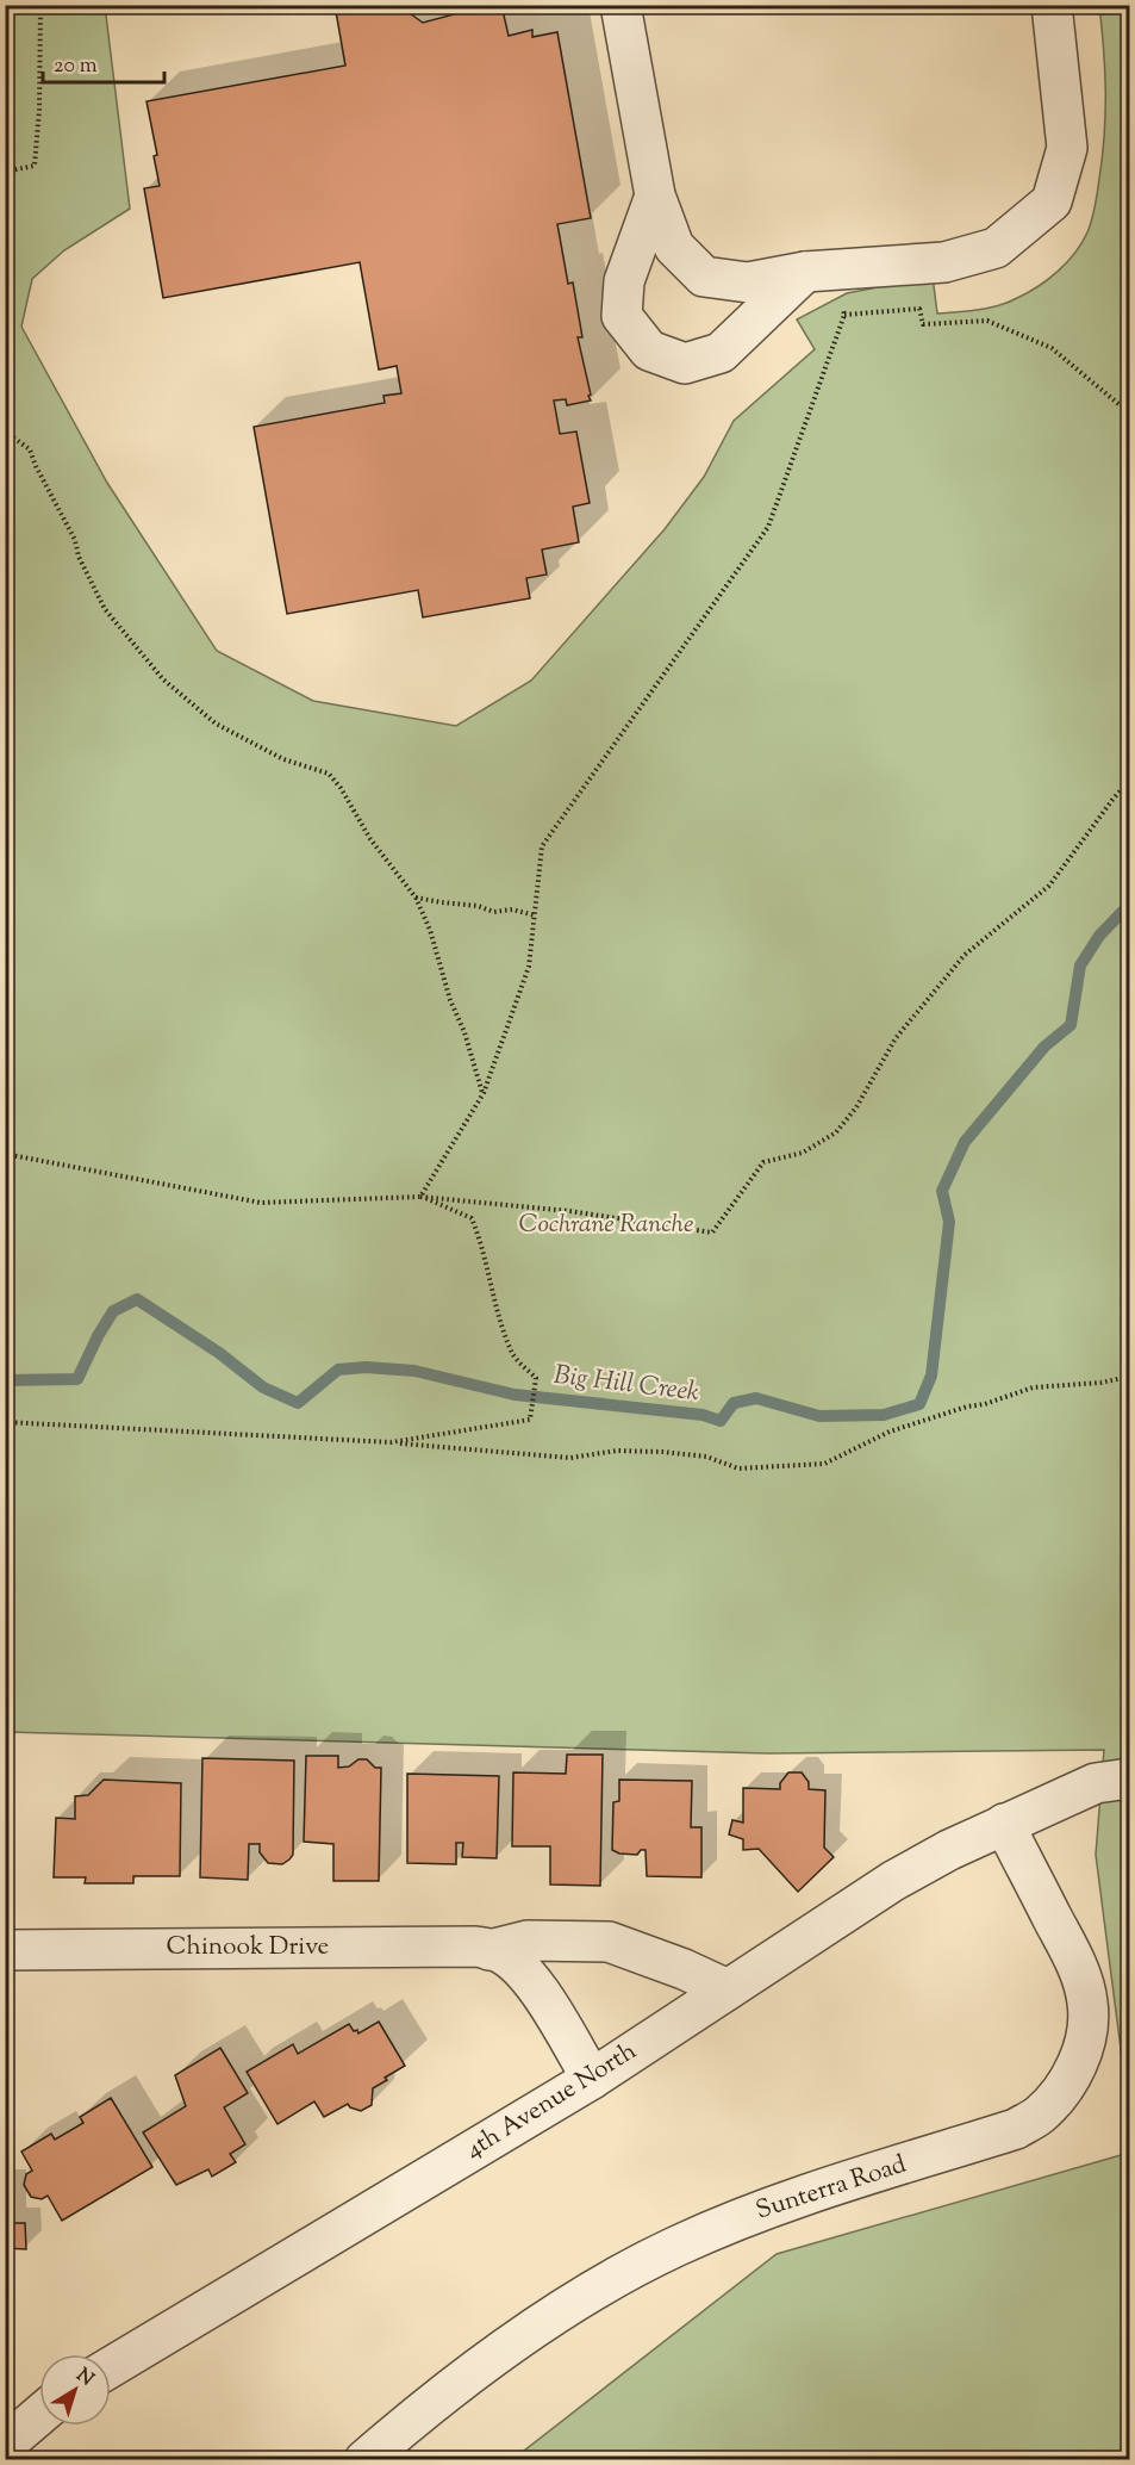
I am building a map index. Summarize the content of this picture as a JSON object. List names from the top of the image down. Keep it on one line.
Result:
{"streets":{"street":["Chinook Drive","4th Avenue North","Sunterra Road"]},"crossings":[["Chinook Drive","4th Avenue North"],["4th Avenue North","Sunterra Road"]],"water":["Big Hill Creek"],"parks":["Cochrane Ranche"],"scale_bar":"20 m","north":"top right"}
